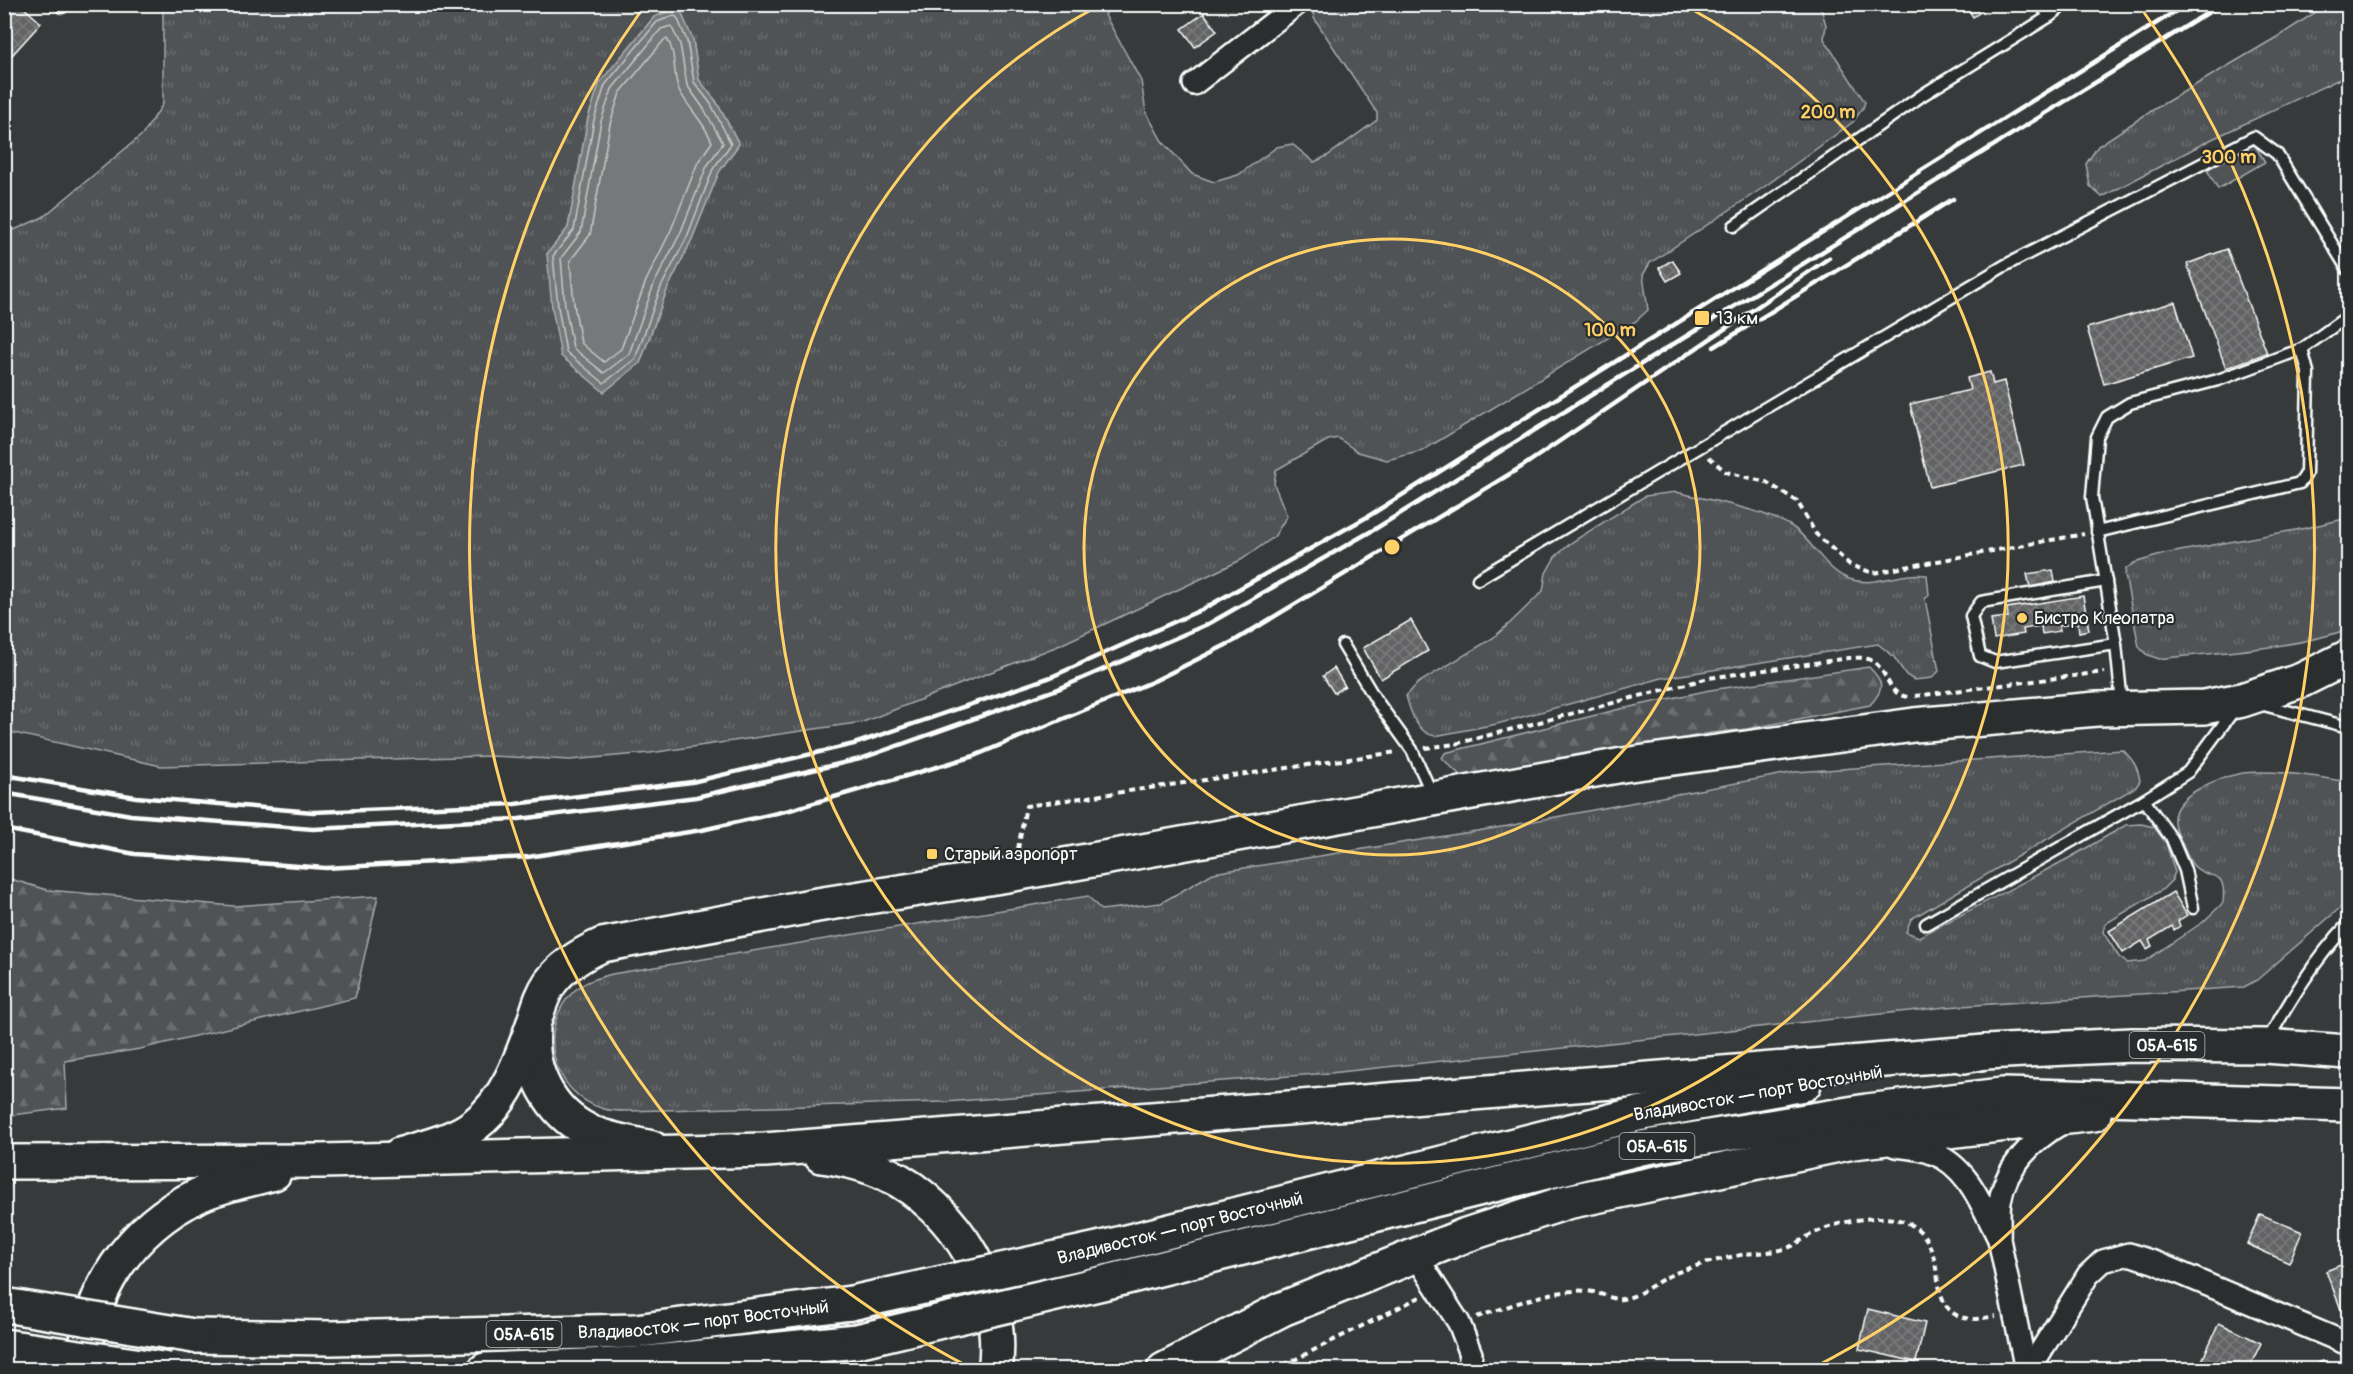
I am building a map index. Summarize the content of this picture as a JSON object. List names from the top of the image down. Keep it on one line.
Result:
{"streets":{"main road":["05А-615","Владивосток — порт Восточный"]},"places":{"transit":["13 км","Старый аэропорт"],"other":["Бистро Клеопатра"]},"rings":["200 m","300 m","100 m"]}
